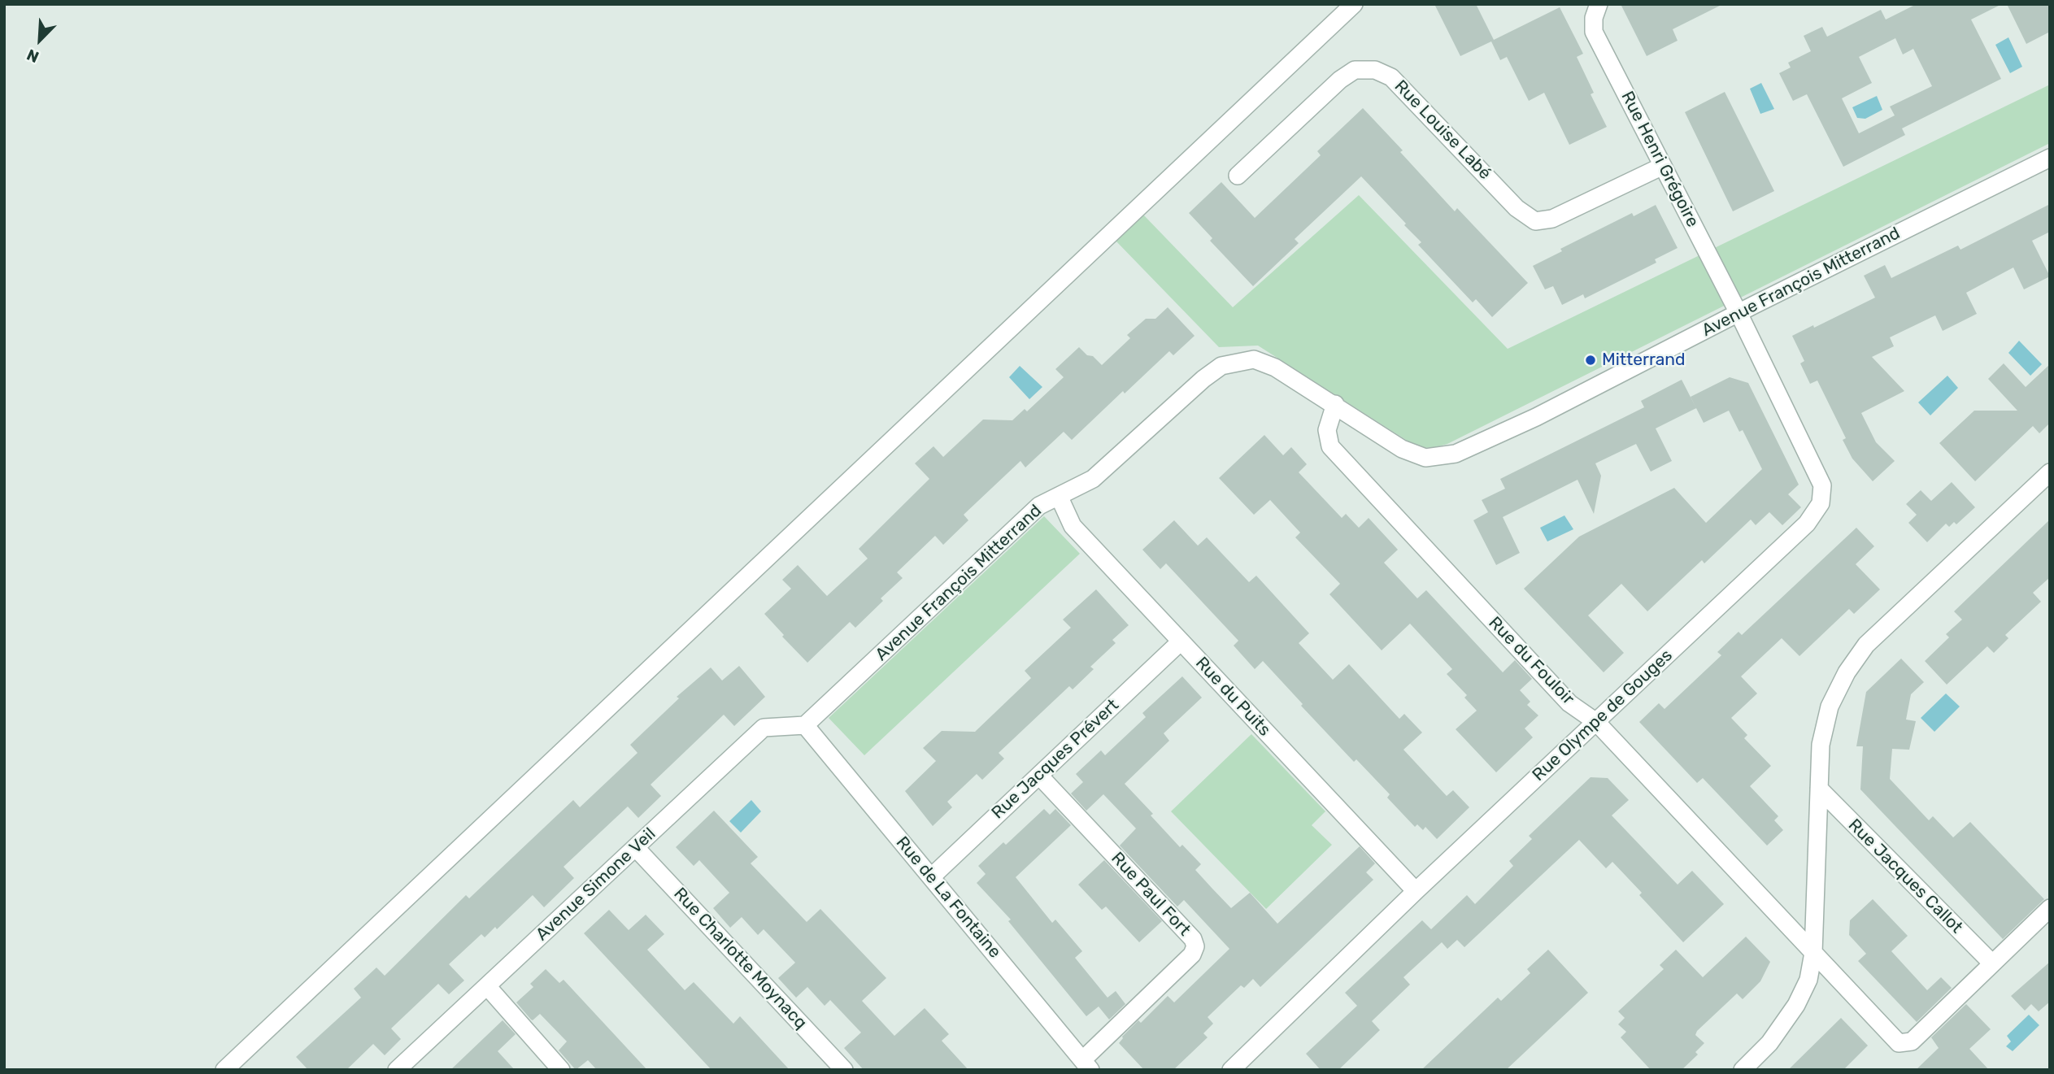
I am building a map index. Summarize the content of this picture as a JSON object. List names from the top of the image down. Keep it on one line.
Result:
{"streets":{"street":["Rue Louise Labé","Rue Henri Grégoire","Avenue François Mitterrand","Rue du Fouloir","Rue du Puits","Rue Olympe de Gouges","Rue Jacques Prévert","Rue Jacques Callot","Avenue Simone Veil","Rue Paul Fort","Rue de La Fontaine","Rue Charlotte Moynacq"]},"crossings":[["Rue Louise Labé","Rue Henri Grégoire"],["Rue Henri Grégoire","Avenue François Mitterrand"],["Rue Henri Grégoire","Rue Olympe de Gouges"],["Avenue François Mitterrand","Rue du Fouloir"],["Avenue François Mitterrand","Rue du Puits"],["Avenue François Mitterrand","Rue Olympe de Gouges"],["Avenue François Mitterrand","Avenue Simone Veil"],["Avenue François Mitterrand","Rue de La Fontaine"],["Rue du Fouloir","Rue Olympe de Gouges"],["Rue du Puits","Rue Olympe de Gouges"],["Rue du Puits","Rue Jacques Prévert"],["Rue Jacques Prévert","Rue Paul Fort"],["Rue Jacques Prévert","Rue de La Fontaine"],["Avenue Simone Veil","Rue de La Fontaine"],["Avenue Simone Veil","Rue Charlotte Moynacq"],["Rue Paul Fort","Rue de La Fontaine"]],"places":["Mitterrand"],"north":"bottom left"}
